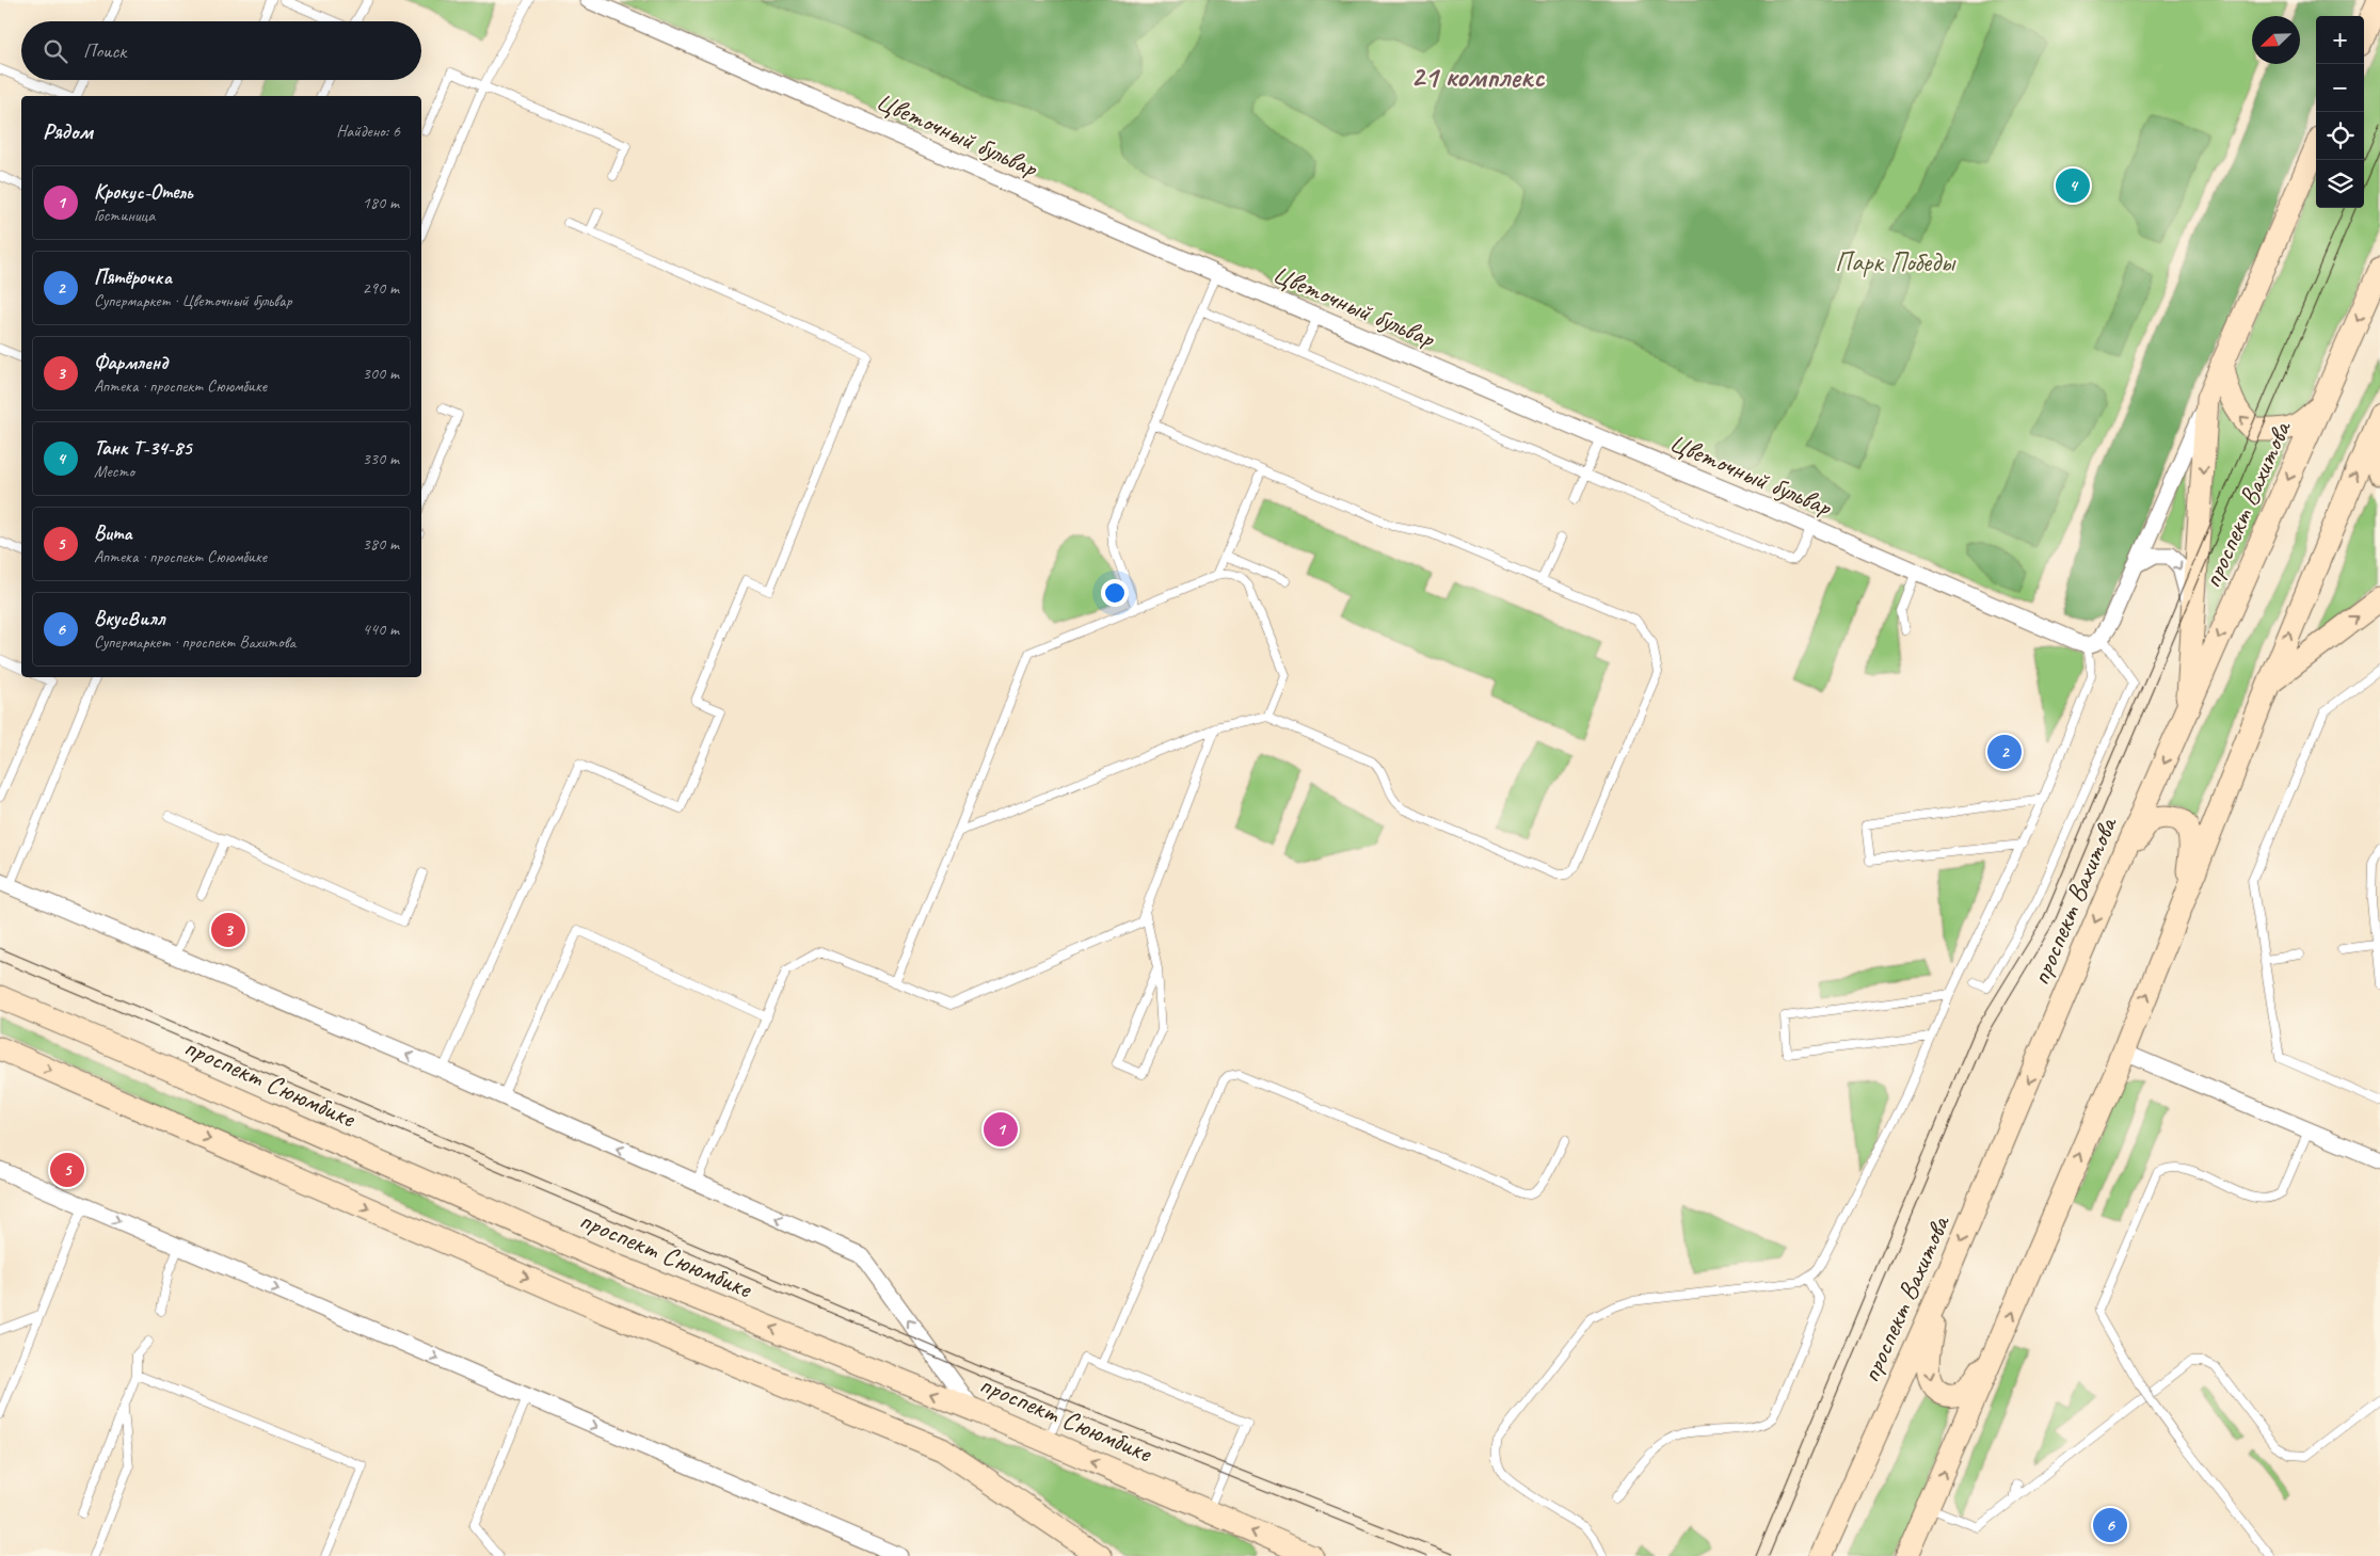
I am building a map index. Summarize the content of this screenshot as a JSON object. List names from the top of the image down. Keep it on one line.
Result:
{"streets":{"main road":["проспект Вахитова","проспект Сююмбике"],"street":["Цветочный бульвар"]},"districts":["21 комплекс"],"parks":["Парк Победы"],"north":"bottom left","page":{"map_buttons":["+","−"],"search":"Поиск","heading":["Рядом","Найдено: 6"],"list":[{"mark":"1","name":"Крокус-Отель","note":"Гостиница","value":"180 m"},{"mark":"2","name":"Пятёрочка","note":"Супермаркет · Цветочный бульвар","value":"290 m"},{"mark":"3","name":"Фармленд","note":"Аптека · проспект Сююмбике","value":"300 m"},{"mark":"4","name":"Танк Т-34-85","note":"Место","value":"330 m"},{"mark":"5","name":"Вита","note":"Аптека · проспект Сююмбике","value":"380 m"},{"mark":"6","name":"ВкусВилл","note":"Супермаркет · проспект Вахитова","value":"440 m"}],"pins":["4","2","3","1","5","6"]}}
